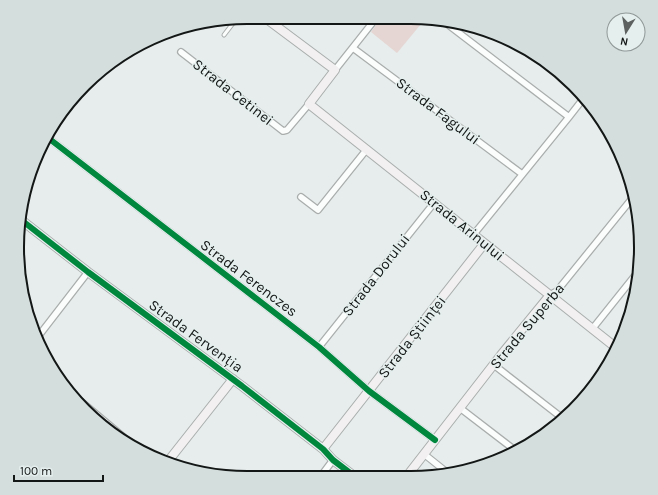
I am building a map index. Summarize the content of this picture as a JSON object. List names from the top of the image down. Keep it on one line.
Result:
{"streets":{"street":["Strada Cetinei","Strada Fagului","Strada Arinului","Strada Dorului","Strada Ferenczes","Strada Superba","Strada Fervenția","Strada Științei"]},"crossings":[["Strada Cetinei","Strada Arinului"],["Strada Arinului","Strada Dorului"],["Strada Arinului","Strada Superba"],["Strada Arinului","Strada Științei"],["Strada Dorului","Strada Ferenczes"],["Strada Ferenczes","Strada Superba"],["Strada Ferenczes","Strada Științei"],["Strada Fervenția","Strada Științei"]],"scale_bar":"100 m","north":"bottom"}
